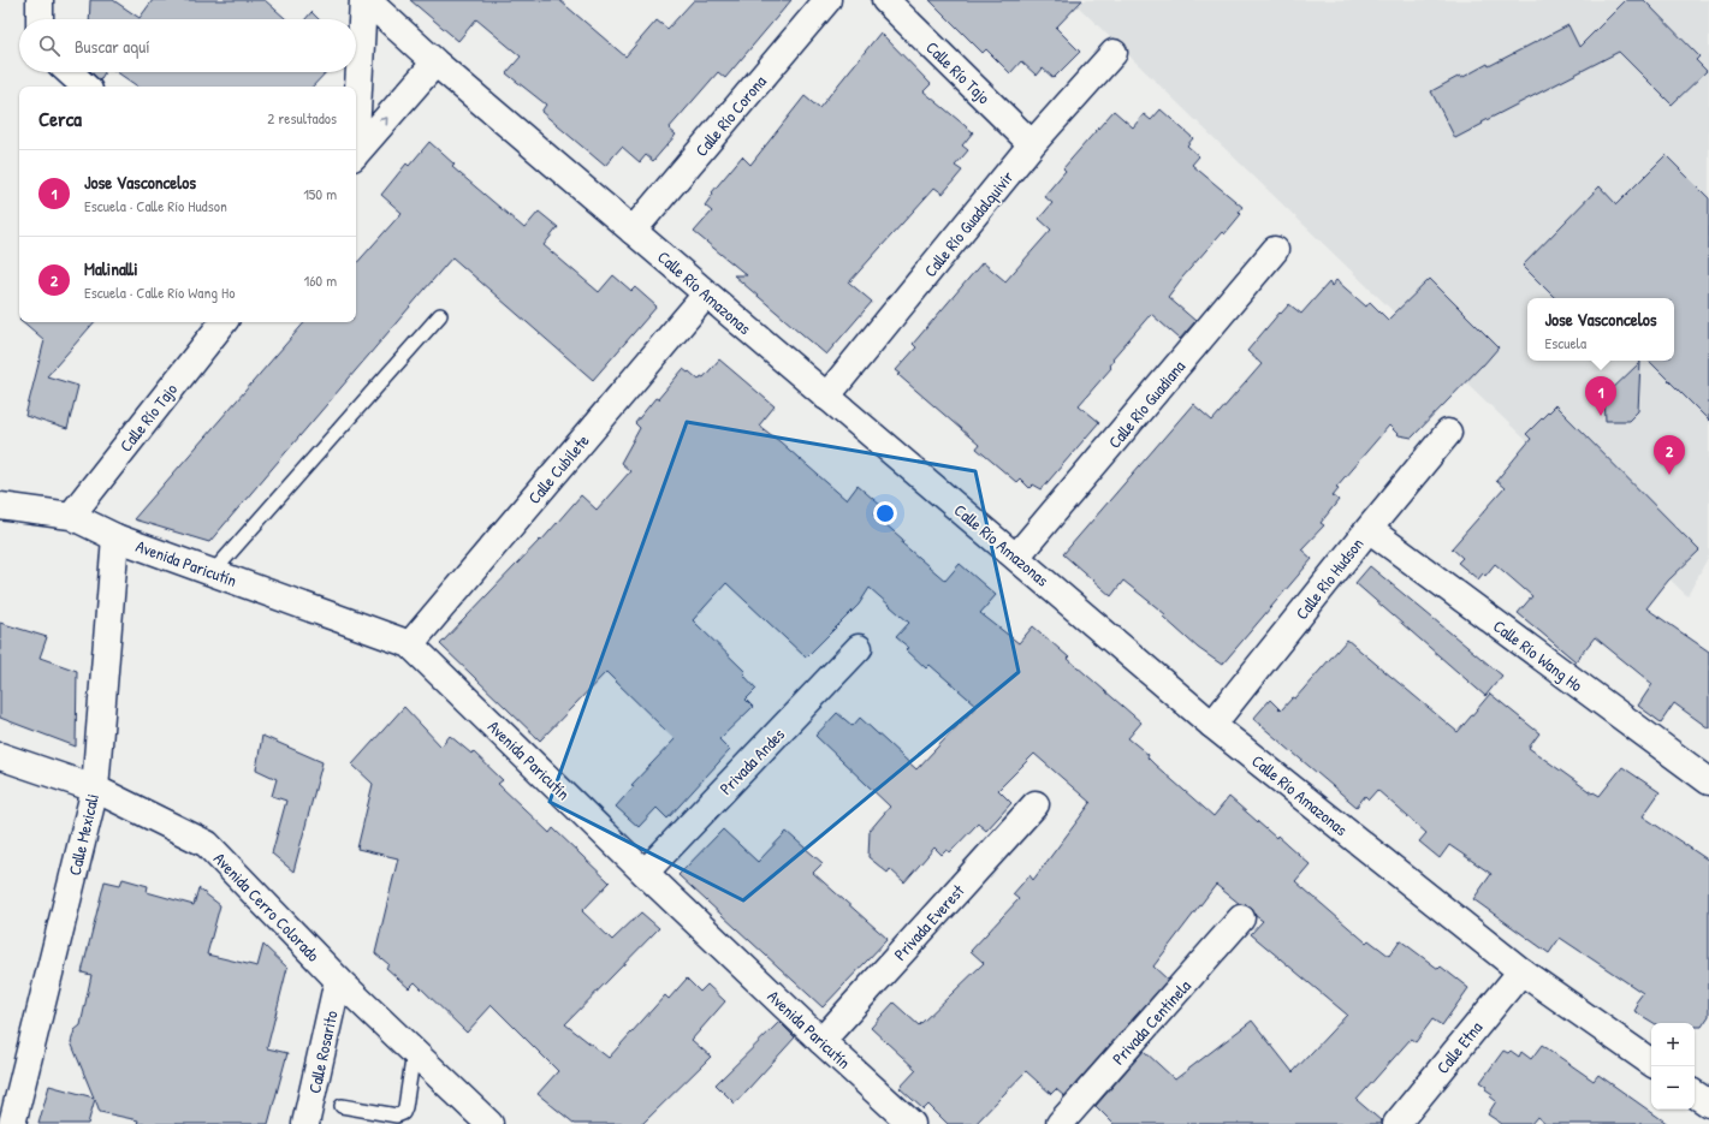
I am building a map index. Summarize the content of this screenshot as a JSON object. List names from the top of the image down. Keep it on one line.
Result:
{"streets":{"street":["Calle Río Tajo","Calle Río Corona","Calle Río Guadalquivir","Calle Río Amazonas","Calle Río Guadiana","Calle Cubilete","Avenida Paricutín","Calle Río Hudson","Calle Río Wang Ho","Privada Andes","Calle Mexicali","Avenida Cerro Colorado","Privada Everest","Privada Centinela","Calle Etna","Calle Rosarito"]},"crossings":[["Calle Río Tajo","Calle Río Guadalquivir"],["Calle Río Tajo","Avenida Paricutín"],["Calle Río Corona","Calle Río Amazonas"],["Calle Río Guadalquivir","Calle Río Amazonas"],["Calle Río Amazonas","Calle Río Guadiana"],["Calle Río Amazonas","Calle Cubilete"],["Calle Río Amazonas","Calle Río Hudson"],["Calle Río Amazonas","Calle Etna"],["Calle Cubilete","Avenida Paricutín"],["Avenida Paricutín","Privada Andes"],["Avenida Paricutín","Calle Mexicali"],["Avenida Paricutín","Privada Everest"],["Calle Río Hudson","Calle Río Wang Ho"],["Calle Mexicali","Avenida Cerro Colorado"],["Avenida Cerro Colorado","Calle Rosarito"]],"page":{"search":"Buscar aquí","heading":["Cerca","2 resultados"],"list":[{"mark":"1","name":"Jose Vasconcelos","note":"Escuela · Calle Río Hudson","value":"150 m"},{"mark":"2","name":"Malinalli","note":"Escuela · Calle Río Wang Ho","value":"160 m"}],"popup":["Jose Vasconcelos","Escuela"],"pins":["1","2"],"map_buttons":["+","−"]}}
